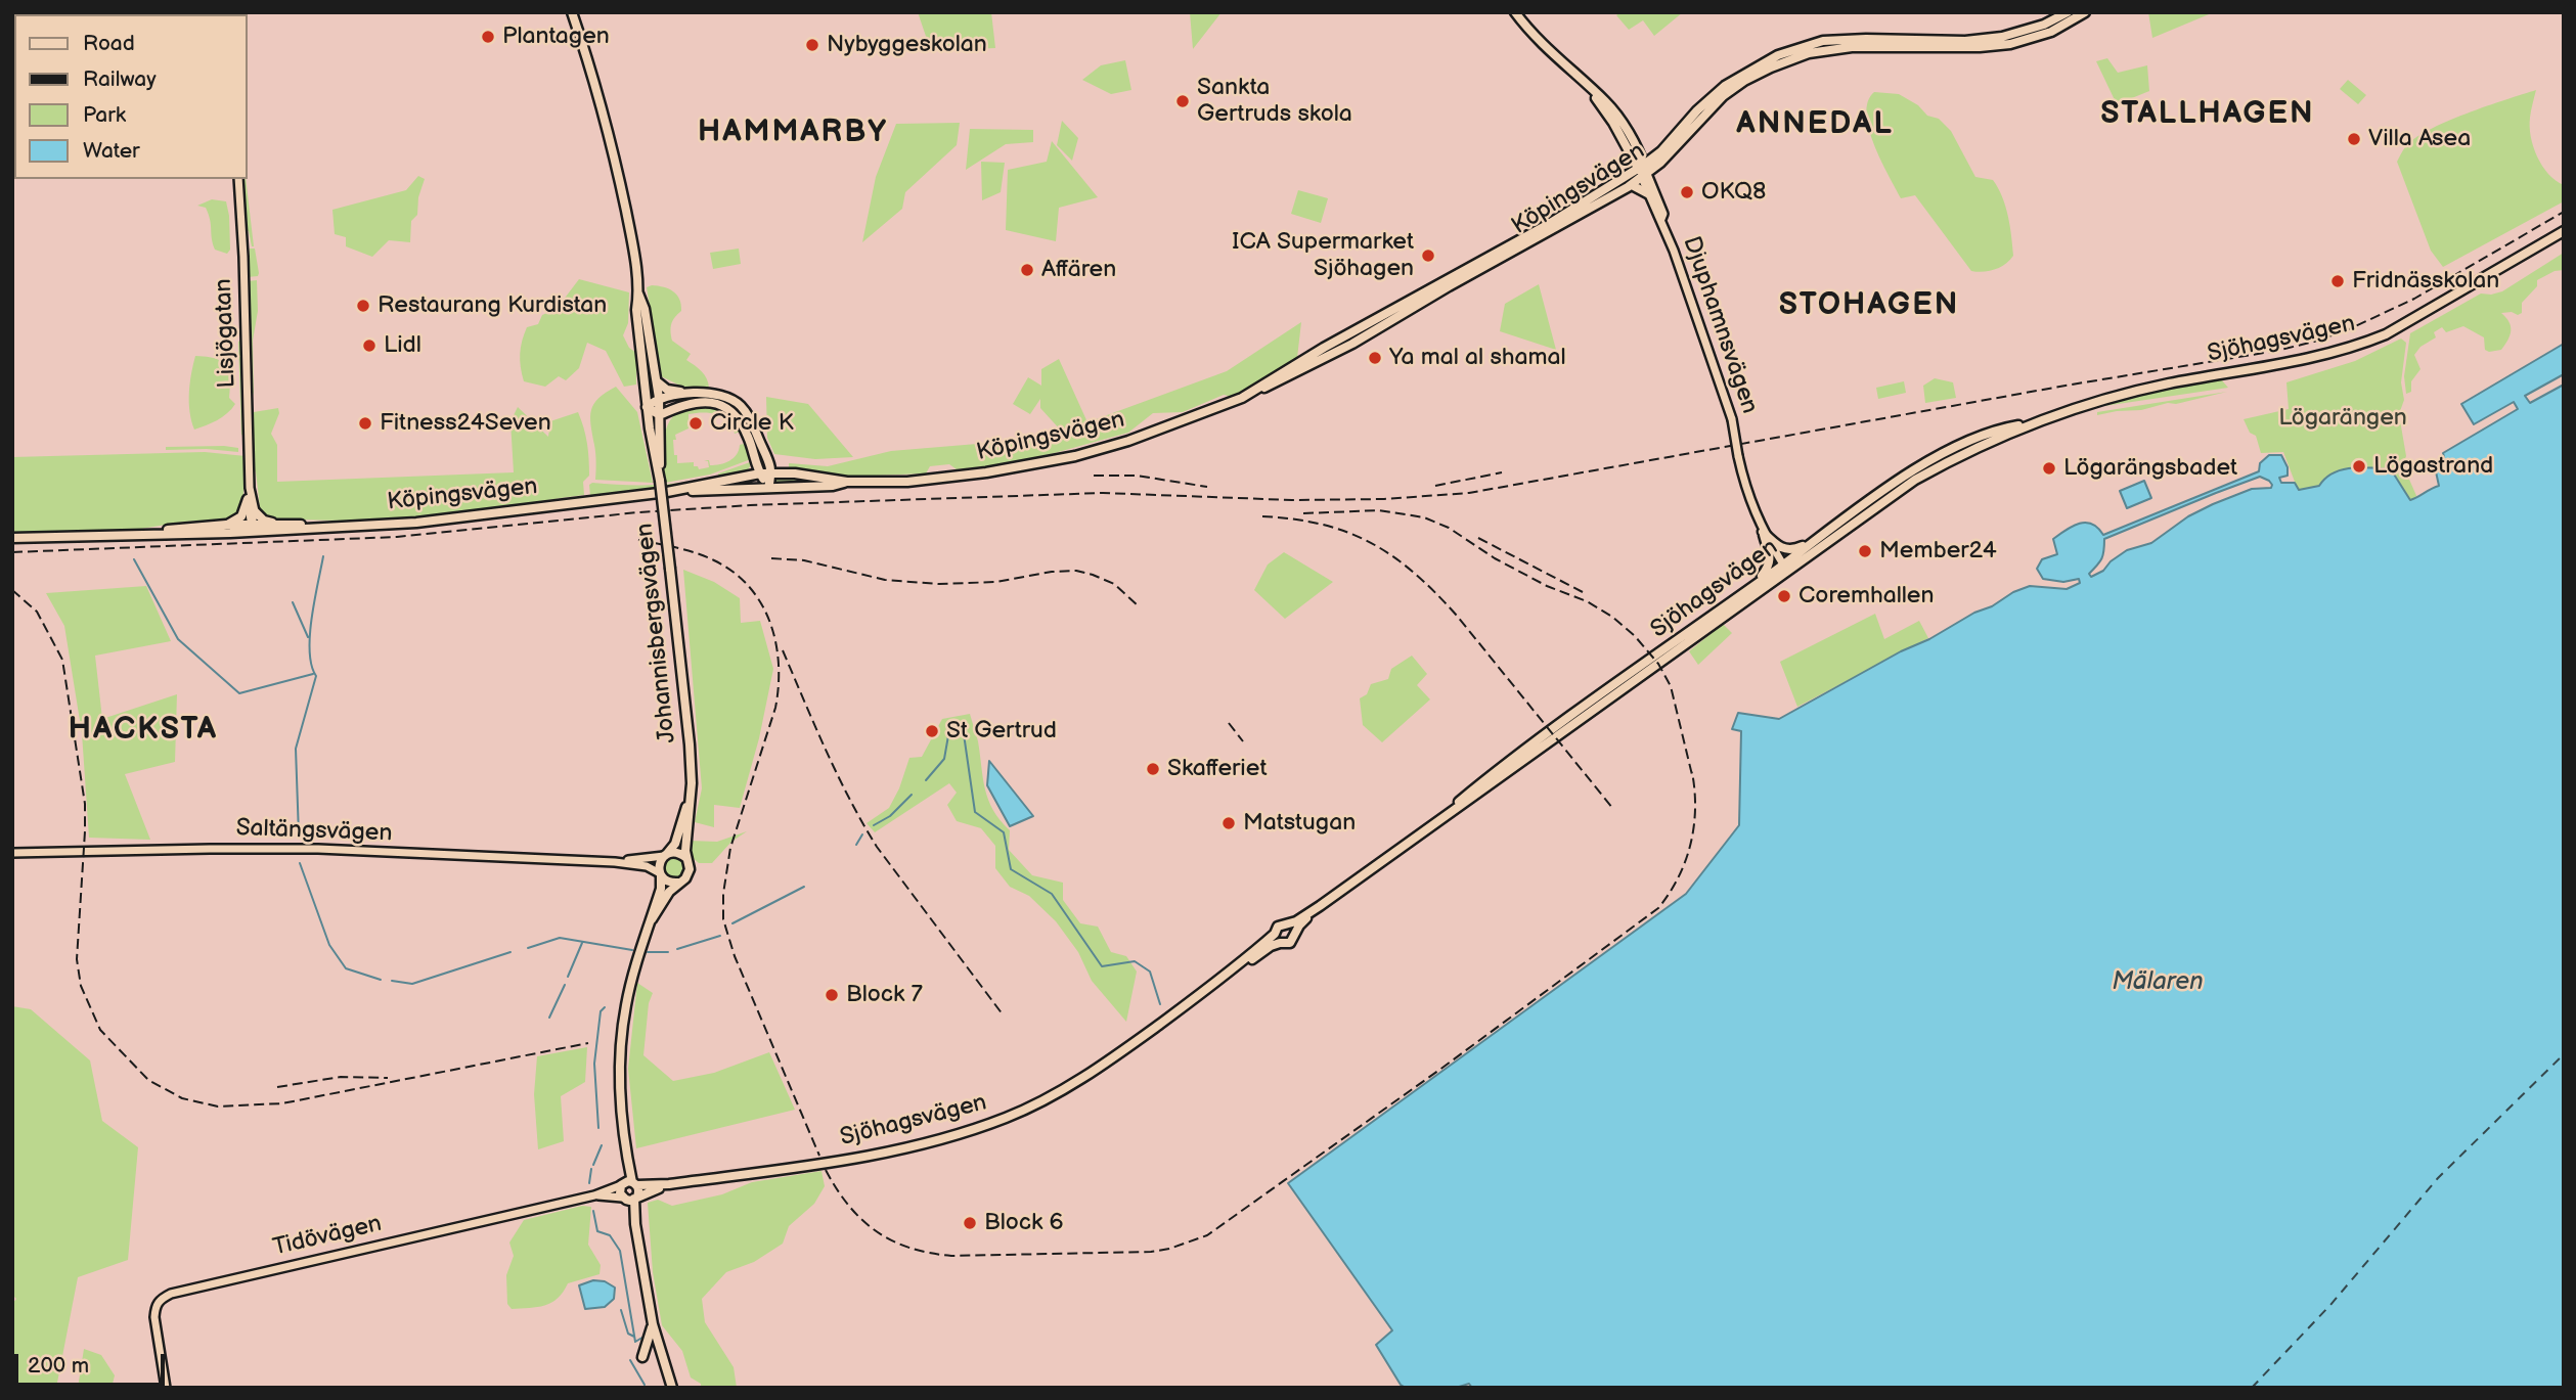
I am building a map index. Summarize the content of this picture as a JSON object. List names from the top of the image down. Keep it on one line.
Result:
{"streets":{"main road":["Köpingsvägen","Sjöhagsvägen","Johannisbergsvägen"],"street":["Djuphamnsvägen","Lisjögatan","Saltängsvägen","Tidövägen"]},"crossings":[["Köpingsvägen","Djuphamnsvägen"],["Köpingsvägen","Lisjögatan"],["Djuphamnsvägen","Sjöhagsvägen"],["Sjöhagsvägen","Tidövägen"],["Johannisbergsvägen","Saltängsvägen"]],"districts":["STALLHAGEN","ANNEDAL","HAMMARBY","STOHAGEN","HACKSTA"],"water":["Mälaren"],"parks":["Lögarängen"],"places":["Plantagen","Nybyggeskolan","Sankta Gertruds skola","Villa Asea","OKQ8","ICA Supermarket Sjöhagen","Affären","Fridnässkolan","Restaurang Kurdistan","Lidl","Ya mal al shamal","Fitness24Seven","Circle K","Lögastrand","Lögarängsbadet","Member24","Coremhallen","St Gertrud","Skafferiet","Matstugan","Block 7","Block 6"],"legend":["Road","Railway","Park","Water"],"scale_bar":"200 m"}
